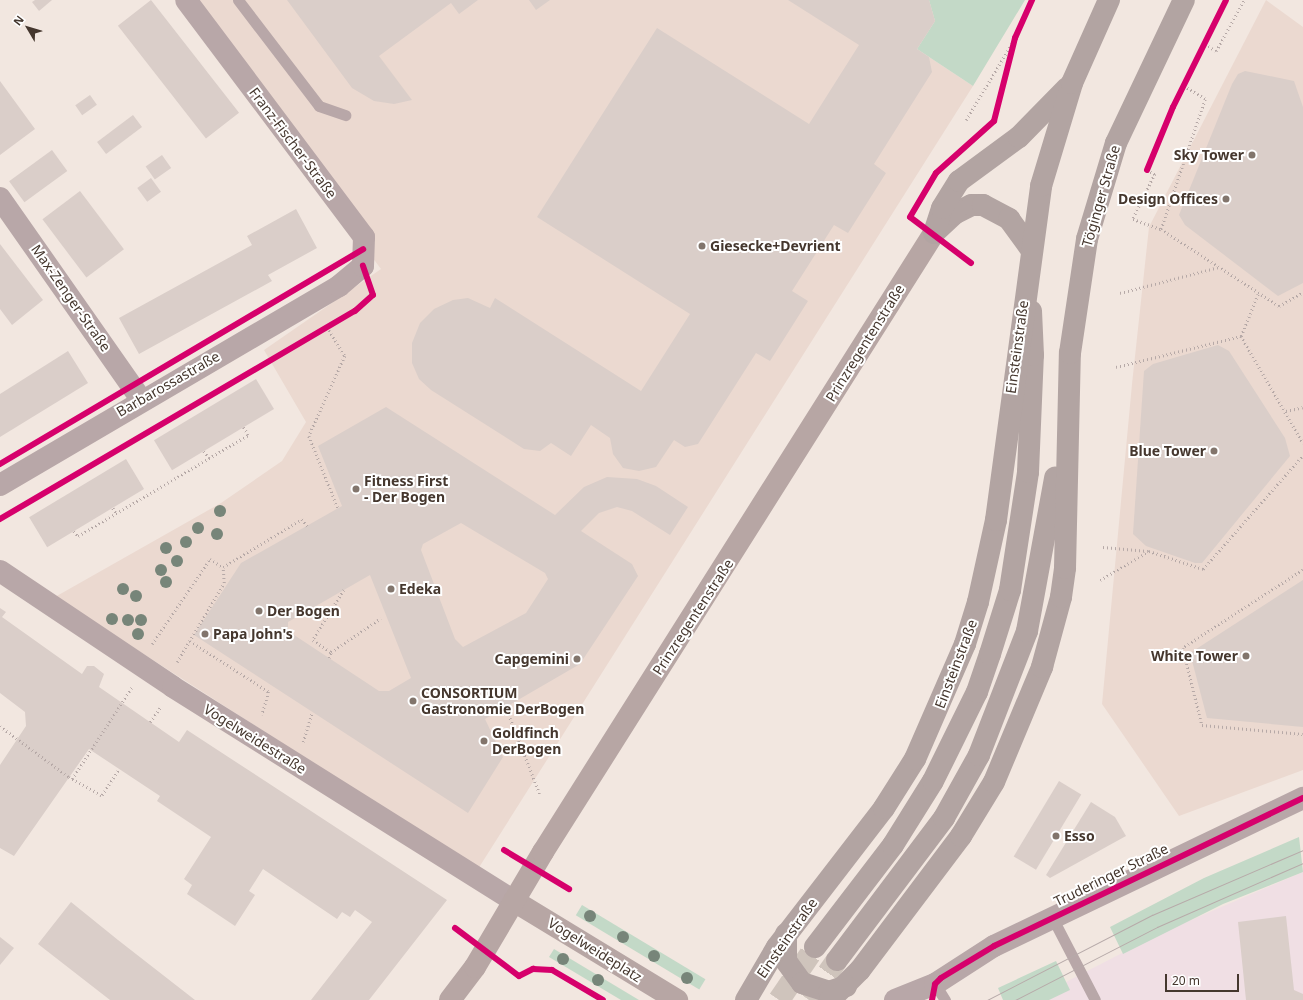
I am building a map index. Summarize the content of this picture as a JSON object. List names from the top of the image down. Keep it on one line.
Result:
{"streets":{"highway":["Töginger Straße","Einsteinstraße"],"main road":["Prinzregentenstraße","Vogelweideplatz"],"street":["Franz-Fischer-Straße","Max-Zenger-Straße","Barbarossastraße","Vogelweidestraße","Truderinger Straße"]},"crossings":[["Franz-Fischer-Straße","Barbarossastraße"],["Max-Zenger-Straße","Barbarossastraße"],["Prinzregentenstraße","Vogelweidestraße"],["Prinzregentenstraße","Vogelweideplatz"],["Vogelweidestraße","Vogelweideplatz"]],"places":["Sky Tower","Design Offices","Giesecke+Devrient","Blue Tower","Fitness First - Der Bogen","Edeka","Der Bogen","Papa John's","White Tower","Capgemini","CONSORTIUM Gastronomie DerBogen","Goldfinch DerBogen","Esso"],"scale_bar":"20 m","north":"top left"}
